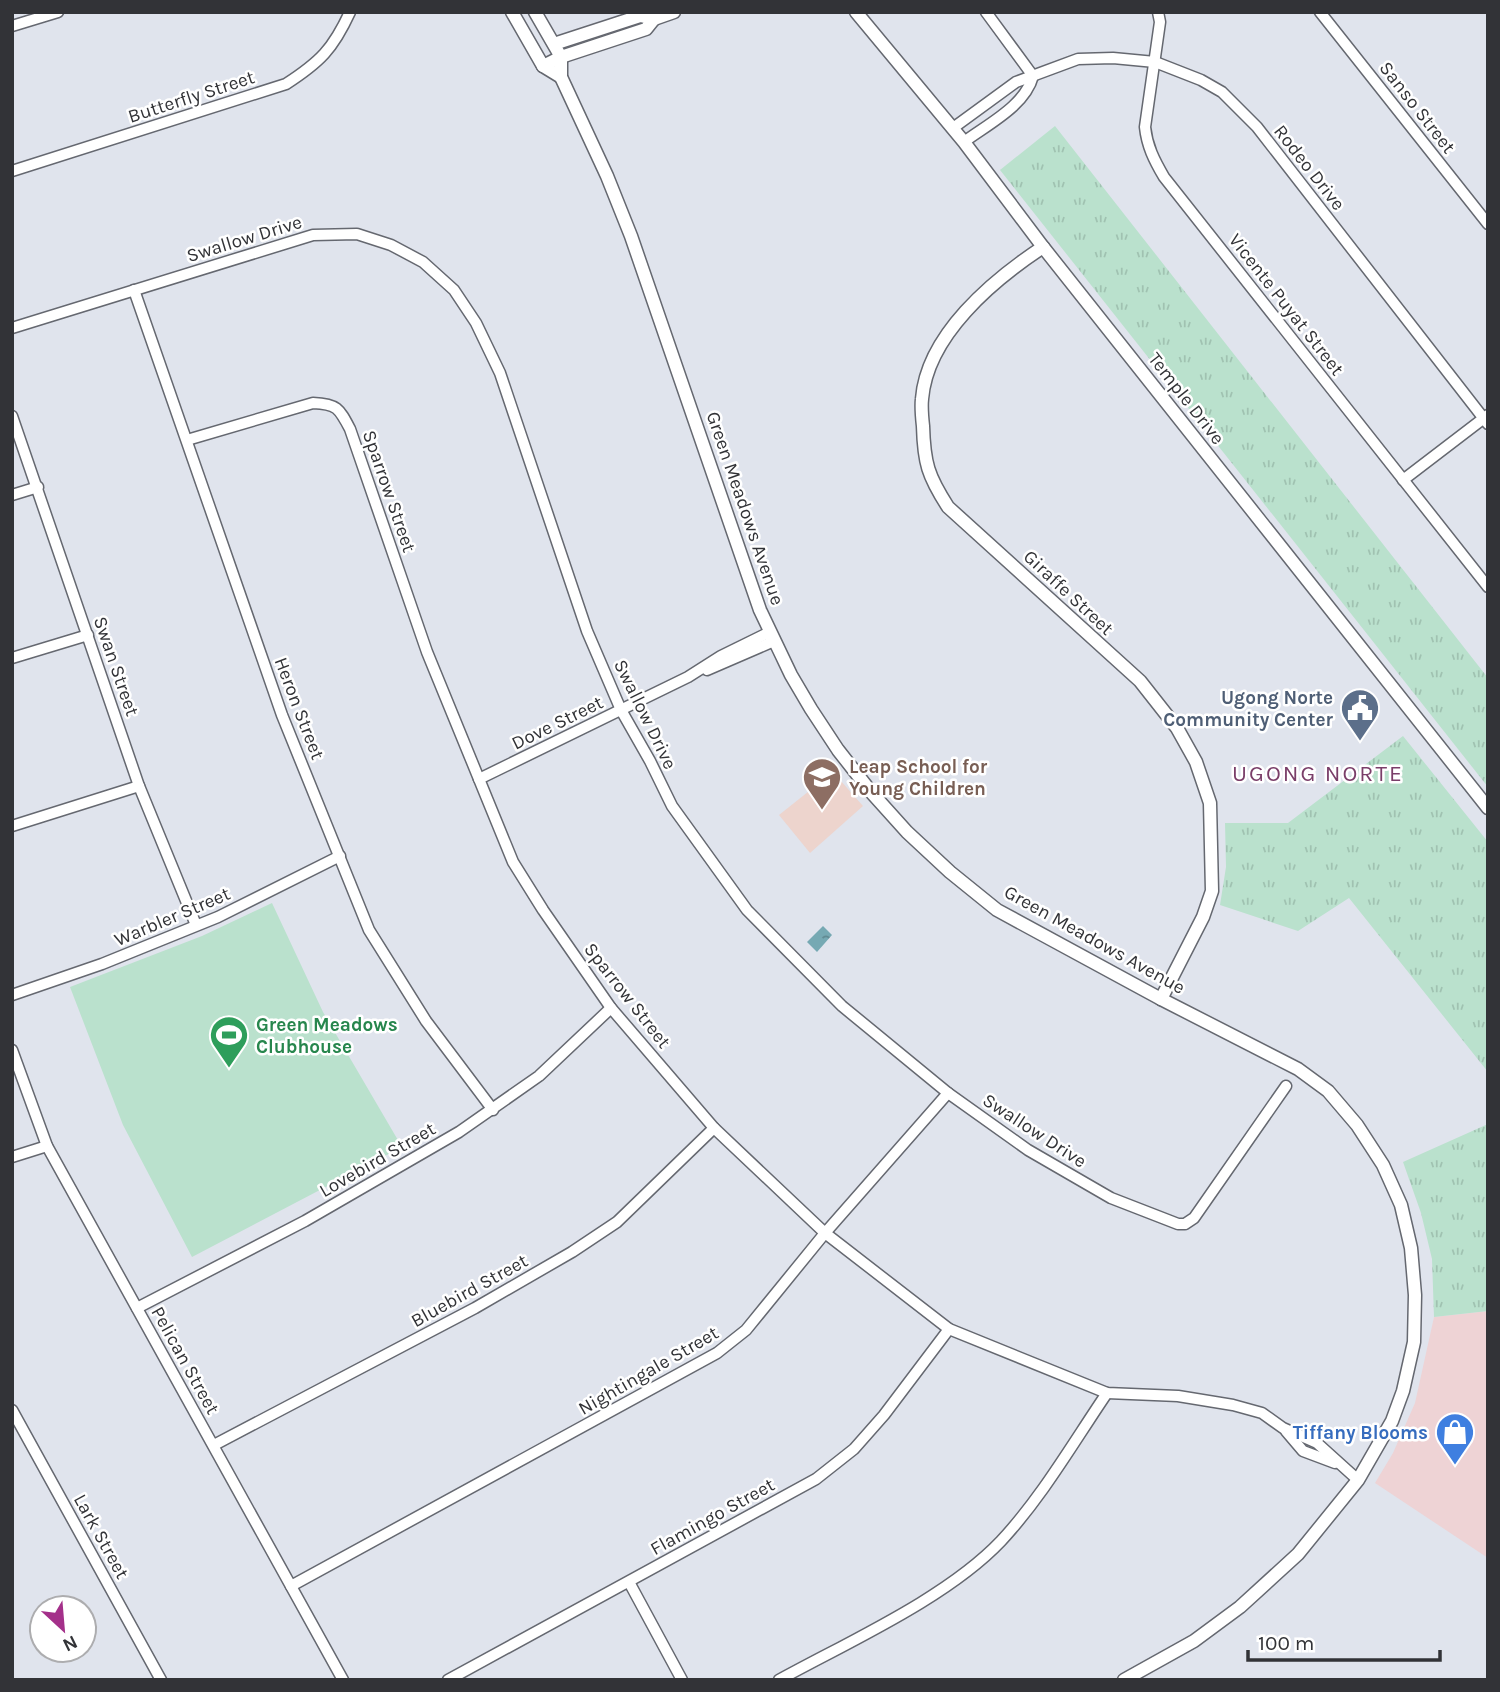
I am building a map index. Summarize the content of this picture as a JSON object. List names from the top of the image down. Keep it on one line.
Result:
{"streets":{"street":["Butterfly Street","Sanso Street","Rodeo Drive","Swallow Drive","Vicente Puyat Street","Temple Drive","Sparrow Street","Green Meadows Avenue","Giraffe Street","Swan Street","Heron Street","Dove Street","Warbler Street","Lovebird Street","Bluebird Street","Pelican Street","Nightingale Street","Flamingo Street","Lark Street"]},"crossings":[["Rodeo Drive","Vicente Puyat Street"],["Rodeo Drive","Temple Drive"],["Swallow Drive","Heron Street"],["Swallow Drive","Dove Street"],["Swallow Drive","Nightingale Street"],["Temple Drive","Giraffe Street"],["Sparrow Street","Green Meadows Avenue"],["Sparrow Street","Heron Street"],["Sparrow Street","Dove Street"],["Sparrow Street","Lovebird Street"],["Sparrow Street","Bluebird Street"],["Sparrow Street","Nightingale Street"],["Sparrow Street","Flamingo Street"],["Green Meadows Avenue","Giraffe Street"],["Green Meadows Avenue","Dove Street"],["Swan Street","Warbler Street"],["Heron Street","Warbler Street"],["Heron Street","Lovebird Street"],["Lovebird Street","Pelican Street"],["Bluebird Street","Pelican Street"],["Pelican Street","Nightingale Street"]],"districts":["UGONG NORTE"],"places":{"public building":["Ugong Norte Community Center"],"school or university":["Leap School for Young Children"],"sports":["Green Meadows Clubhouse"],"shop":["Tiffany Blooms"]},"scale_bar":"100 m","north":"bottom right"}
